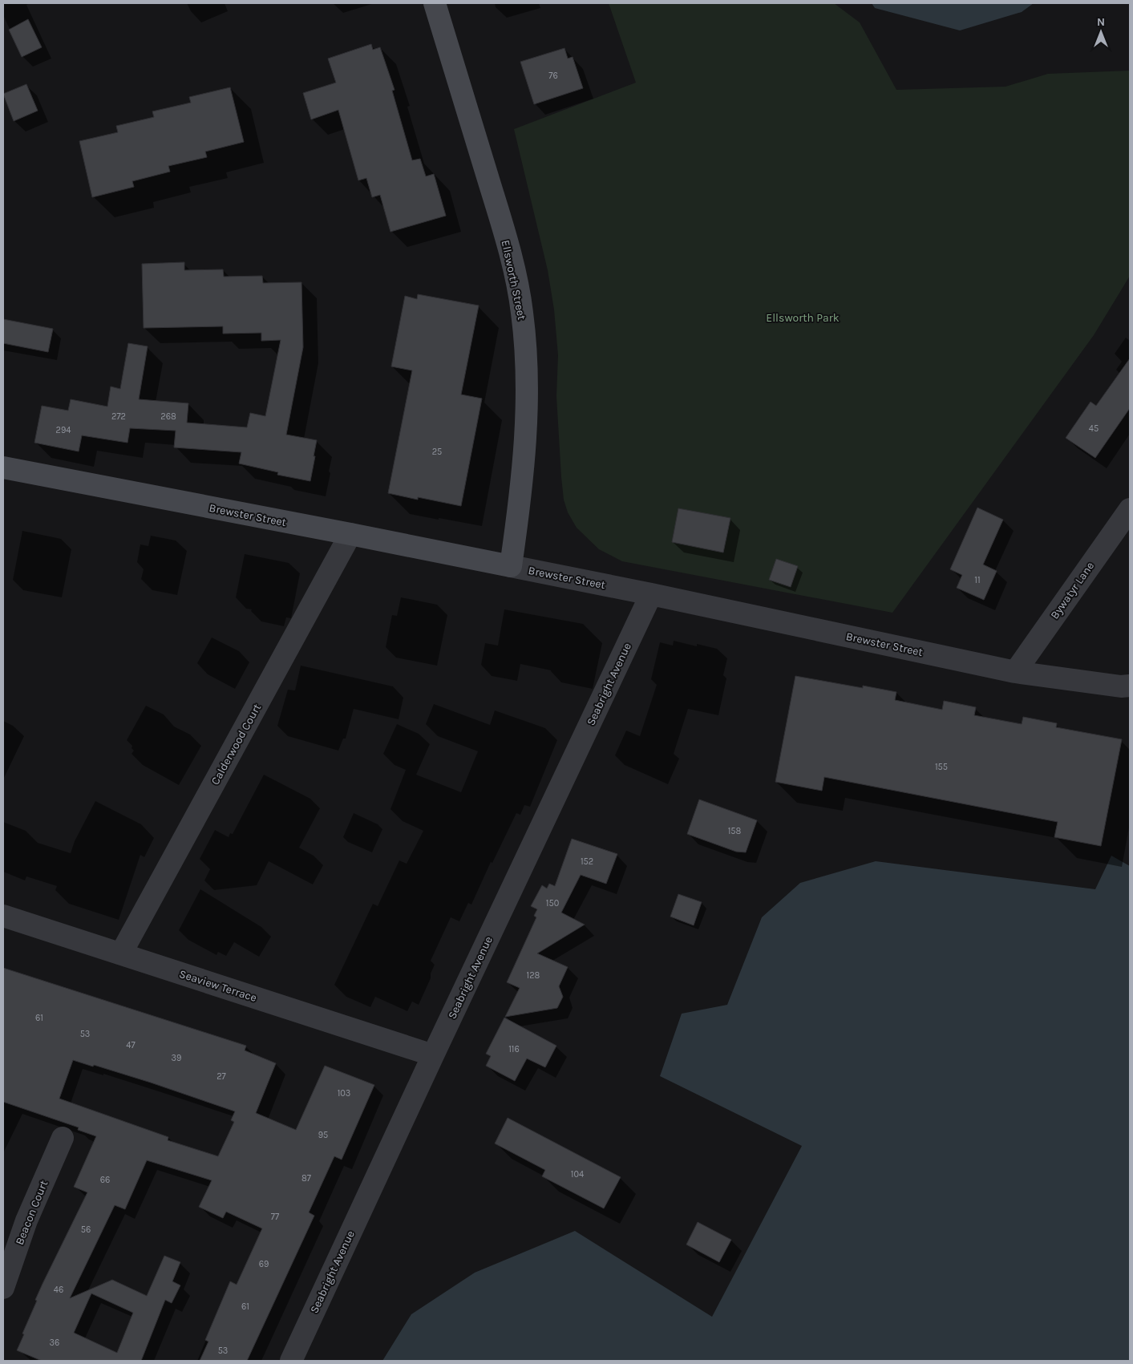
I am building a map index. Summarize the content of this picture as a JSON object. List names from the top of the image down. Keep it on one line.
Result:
{"streets":{"street":["Ellsworth Street","Brewster Street","Bywatyr Lane","Seabright Avenue","Calderwood Court","Seaview Terrace","Beacon Court"]},"crossings":[["Ellsworth Street","Brewster Street"],["Brewster Street","Bywatyr Lane"],["Brewster Street","Seabright Avenue"],["Brewster Street","Calderwood Court"],["Seabright Avenue","Seaview Terrace"],["Calderwood Court","Seaview Terrace"]],"parks":["Ellsworth Park"],"house_numbers":["76","272","268","45","294","25","11","155","158","152","150","128","61","53","47","116","39","27","103","95","104","87","66","77","56","69","46","61","36","53"],"north":"top"}
